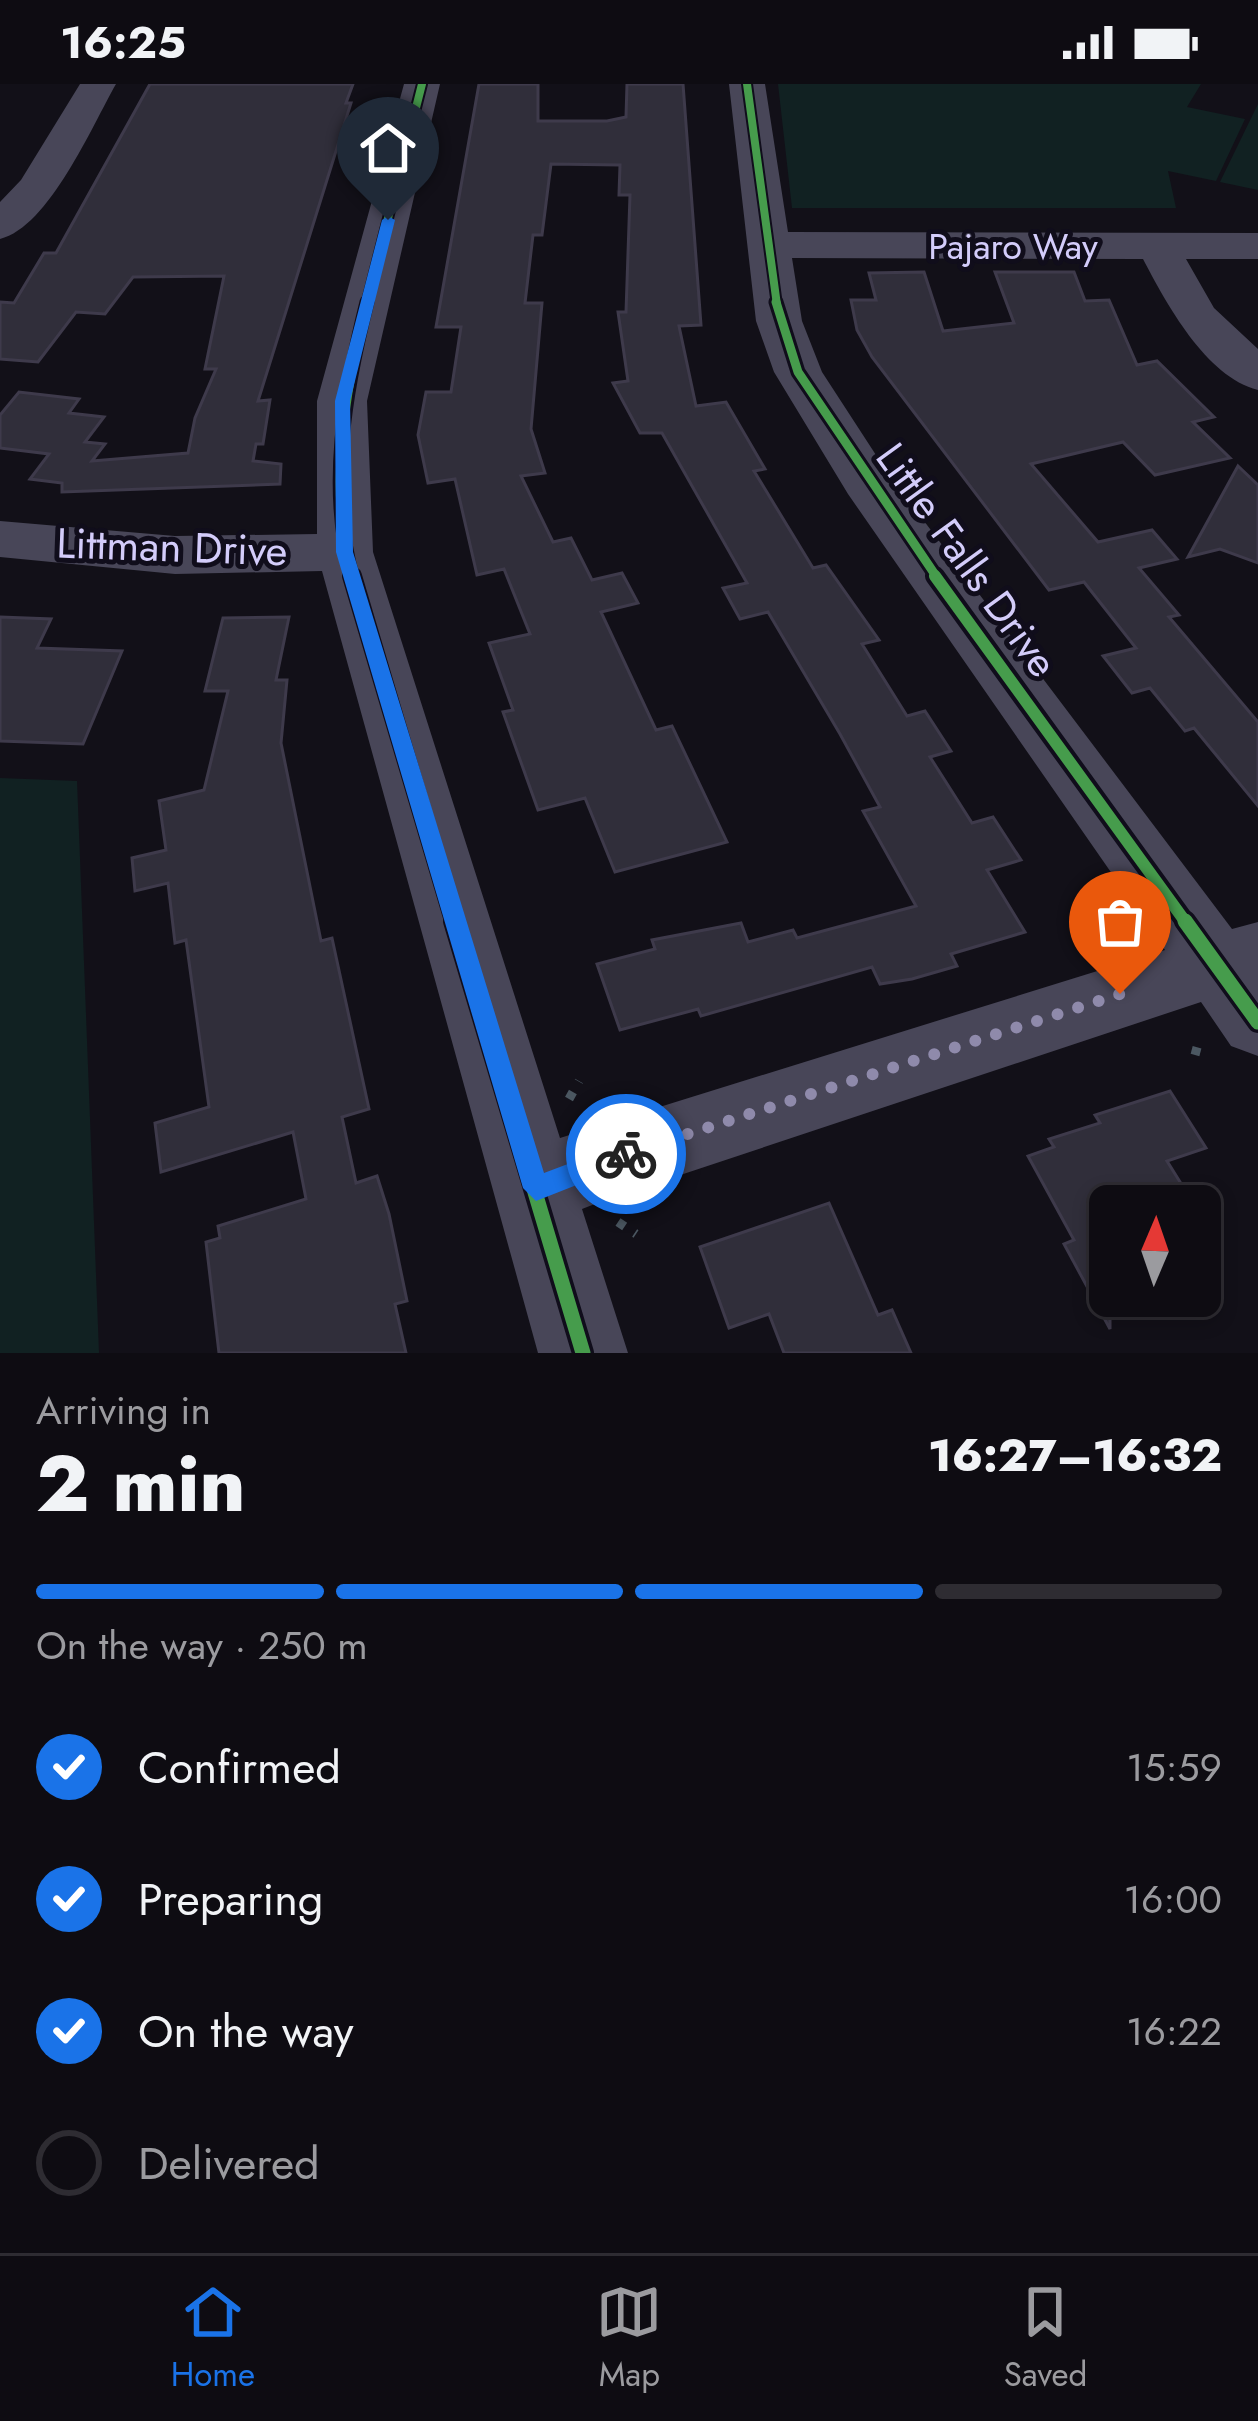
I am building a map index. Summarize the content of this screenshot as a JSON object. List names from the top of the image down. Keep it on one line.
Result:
{"streets":{"street":["Pajaro Way","Littman Drive","Little Falls Drive"]},"crossings":[["Pajaro Way","Little Falls Drive"]],"north":"top","page":{"status":"16:25","heading":["2 min","Arriving in","16:27–16:32"],"bar":"On the way · 250 m","list":[["Confirmed","15:59"],["Preparing","16:00"],["On the way","16:22"],"Delivered"],"tabs":["Home","Map","Saved"]}}
